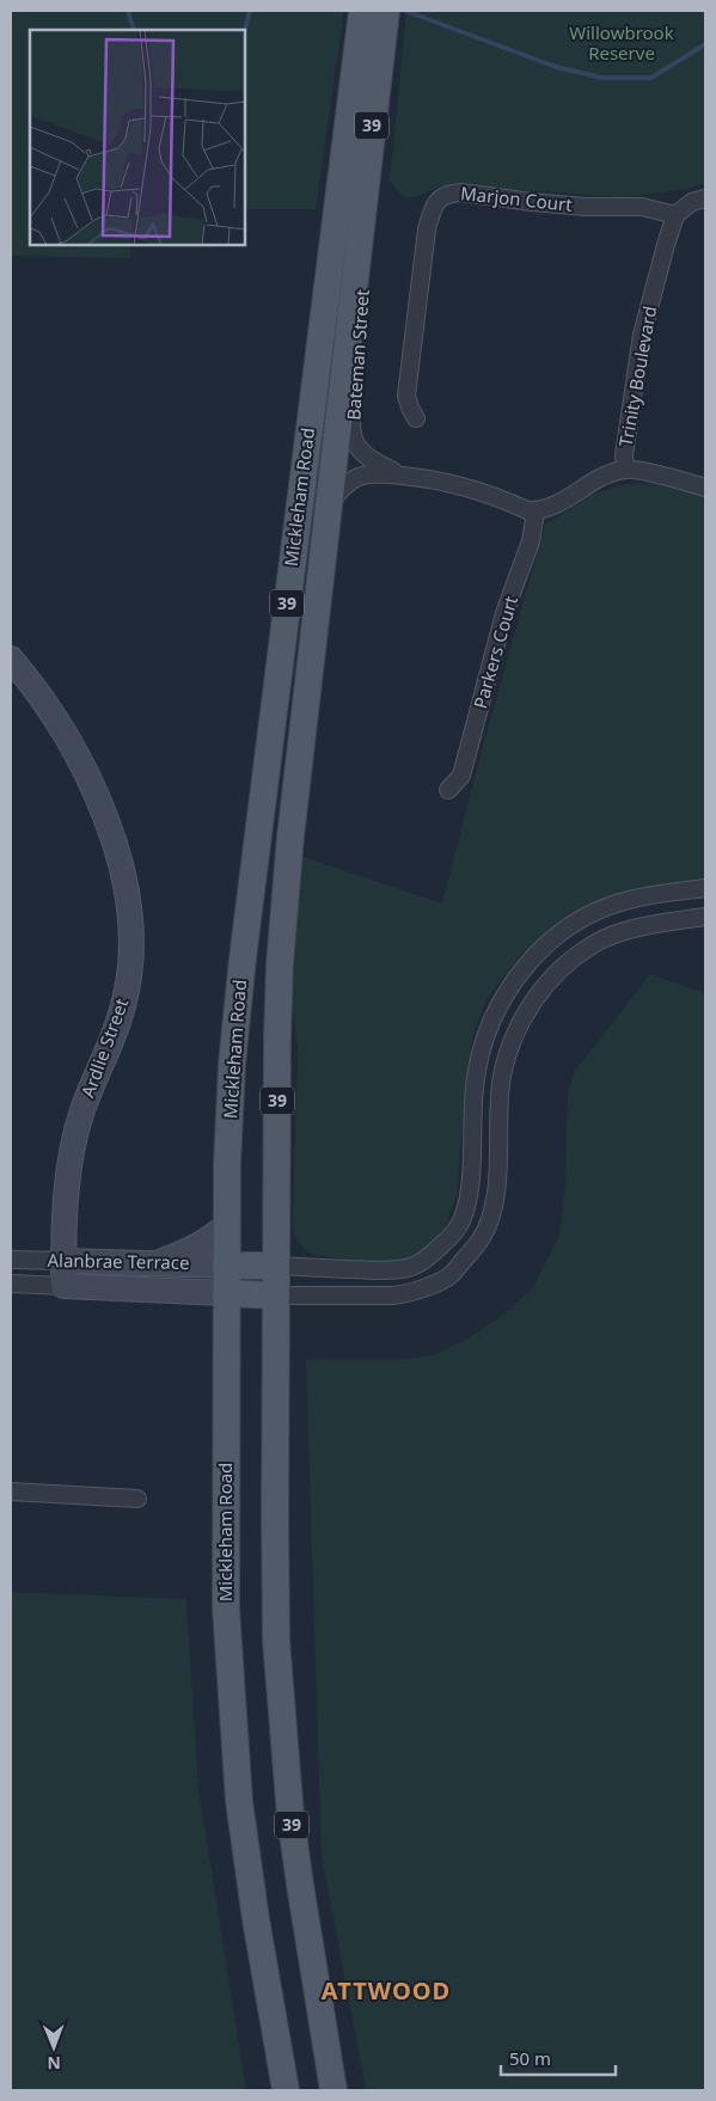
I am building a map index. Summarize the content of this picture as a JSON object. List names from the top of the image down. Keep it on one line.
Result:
{"streets":{"main road":["39","Mickleham Road"],"street":["Marjon Court","Bateman Street","Trinity Boulevard","Parkers Court","Ardlie Street","Alanbrae Terrace"]},"crossings":[["Marjon Court","Trinity Boulevard"],["Bateman Street","Mickleham Road"],["Bateman Street","Parkers Court"],["Mickleham Road","Alanbrae Terrace"],["Ardlie Street","Alanbrae Terrace"]],"districts":["ATTWOOD"],"parks":["Willowbrook Reserve"],"scale_bar":"50 m","north":"bottom"}
